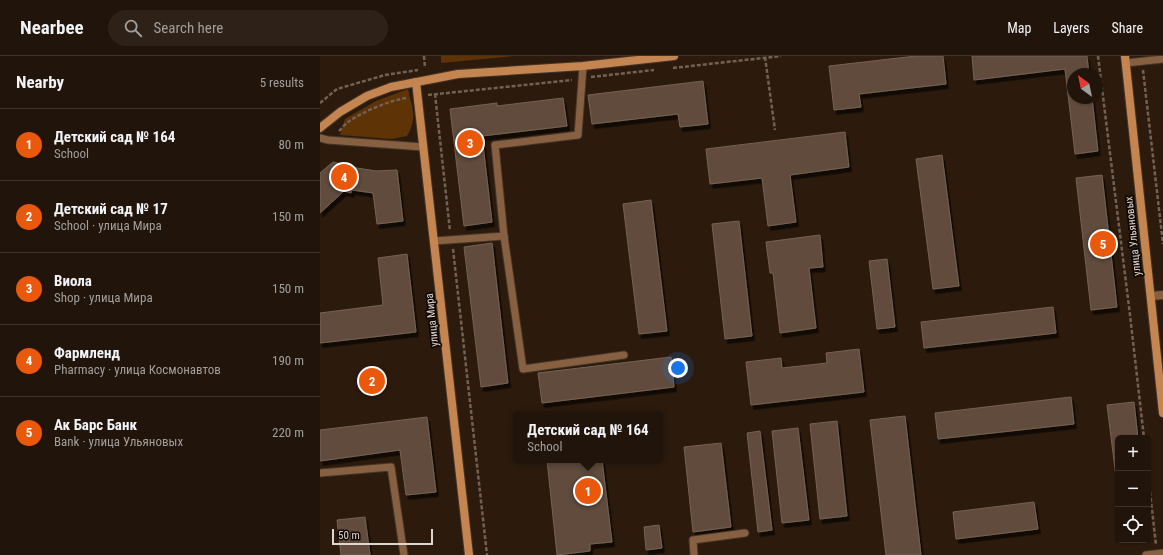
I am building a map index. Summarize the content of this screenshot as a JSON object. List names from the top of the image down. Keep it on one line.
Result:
{"streets":{"main road":["улица Ульяновых","улица Мира"]},"scale_bar":"50 m","north":"top left","page":{"header":"Nearbee","search":"Search here","nav":["Map","Layers","Share"],"heading":["Nearby","5 results"],"list":[{"mark":"1","name":"Детский сад № 164","note":"School","value":"80 m"},{"mark":"2","name":"Детский сад № 17","note":"School · улица Мира","value":"150 m"},{"mark":"3","name":"Виола","note":"Shop · улица Мира","value":"150 m"},{"mark":"4","name":"Фармленд","note":"Pharmacy · улица Космонавтов","value":"190 m"},{"mark":"5","name":"Ак Барс Банк","note":"Bank · улица Ульяновых","value":"220 m"}],"pins":["3","4","5","2","1"],"popup":["Детский сад № 164","School"],"map_buttons":["+","−"],"scale":"50 m"}}
